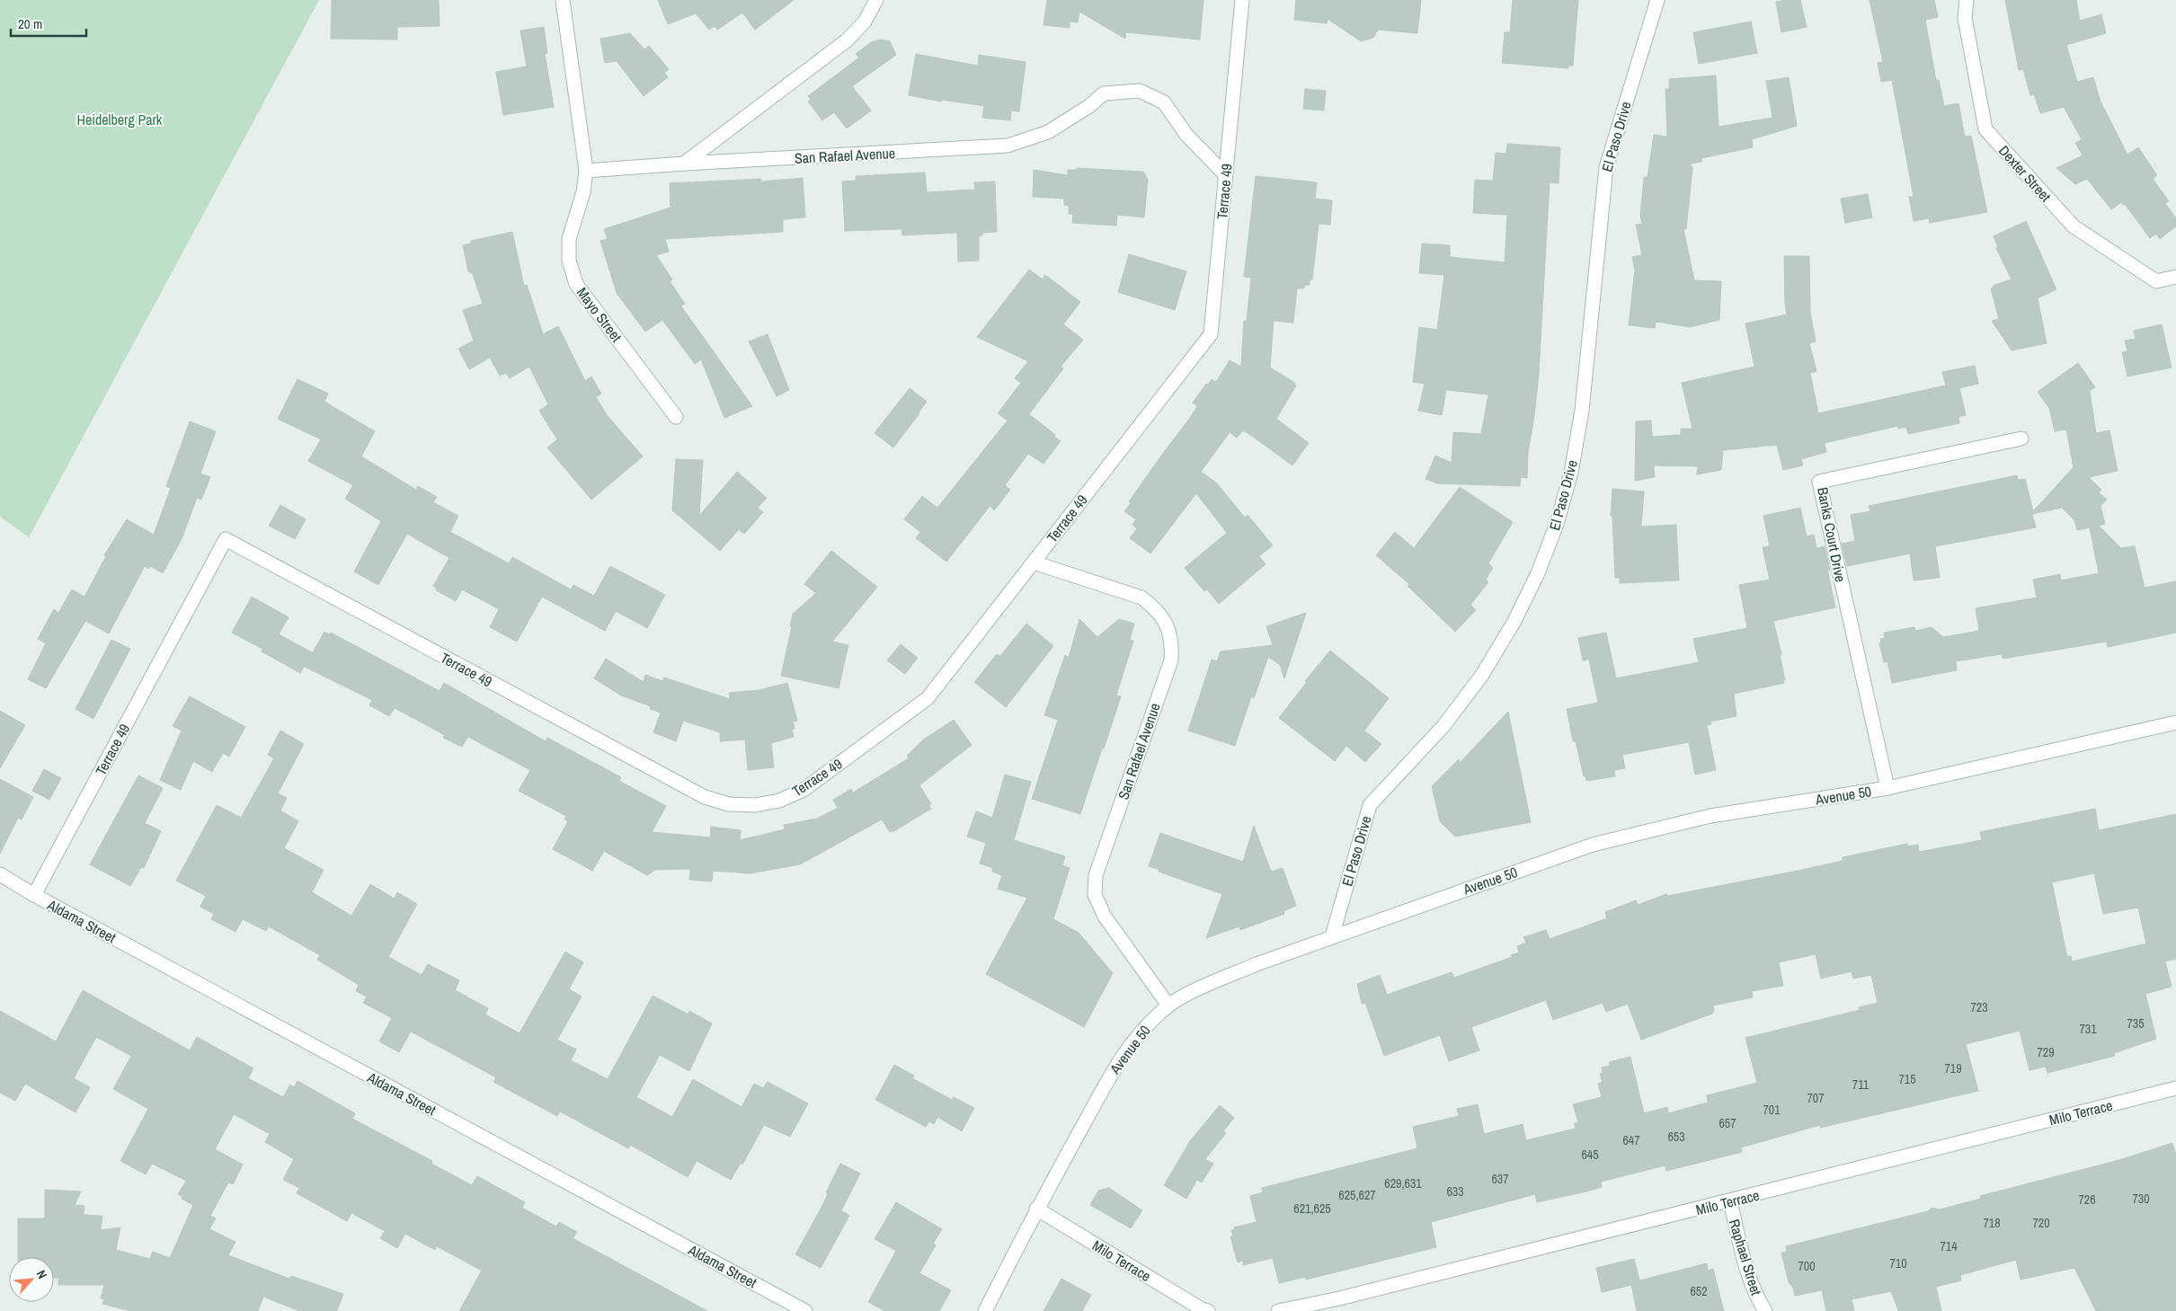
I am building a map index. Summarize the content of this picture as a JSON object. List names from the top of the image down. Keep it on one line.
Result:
{"streets":{"street":["El Paso Drive","San Rafael Avenue","Dexter Street","Terrace 49","Mayo Street","Banks Court Drive","Avenue 50","Aldama Street","Milo Terrace","Raphael Street"]},"crossings":[["El Paso Drive","Avenue 50"],["San Rafael Avenue","Terrace 49"],["San Rafael Avenue","Mayo Street"],["San Rafael Avenue","Avenue 50"],["Terrace 49","Aldama Street"],["Banks Court Drive","Avenue 50"],["Avenue 50","Milo Terrace"],["Milo Terrace","Raphael Street"]],"parks":["Heidelberg Park"],"house_numbers":["723","735","731","729","719","715","711","707","701","657","653","647","645","637","629,631","633","625,627","730","726","621,625","718","720","714","710","700","652"],"scale_bar":"20 m","north":"top right"}
